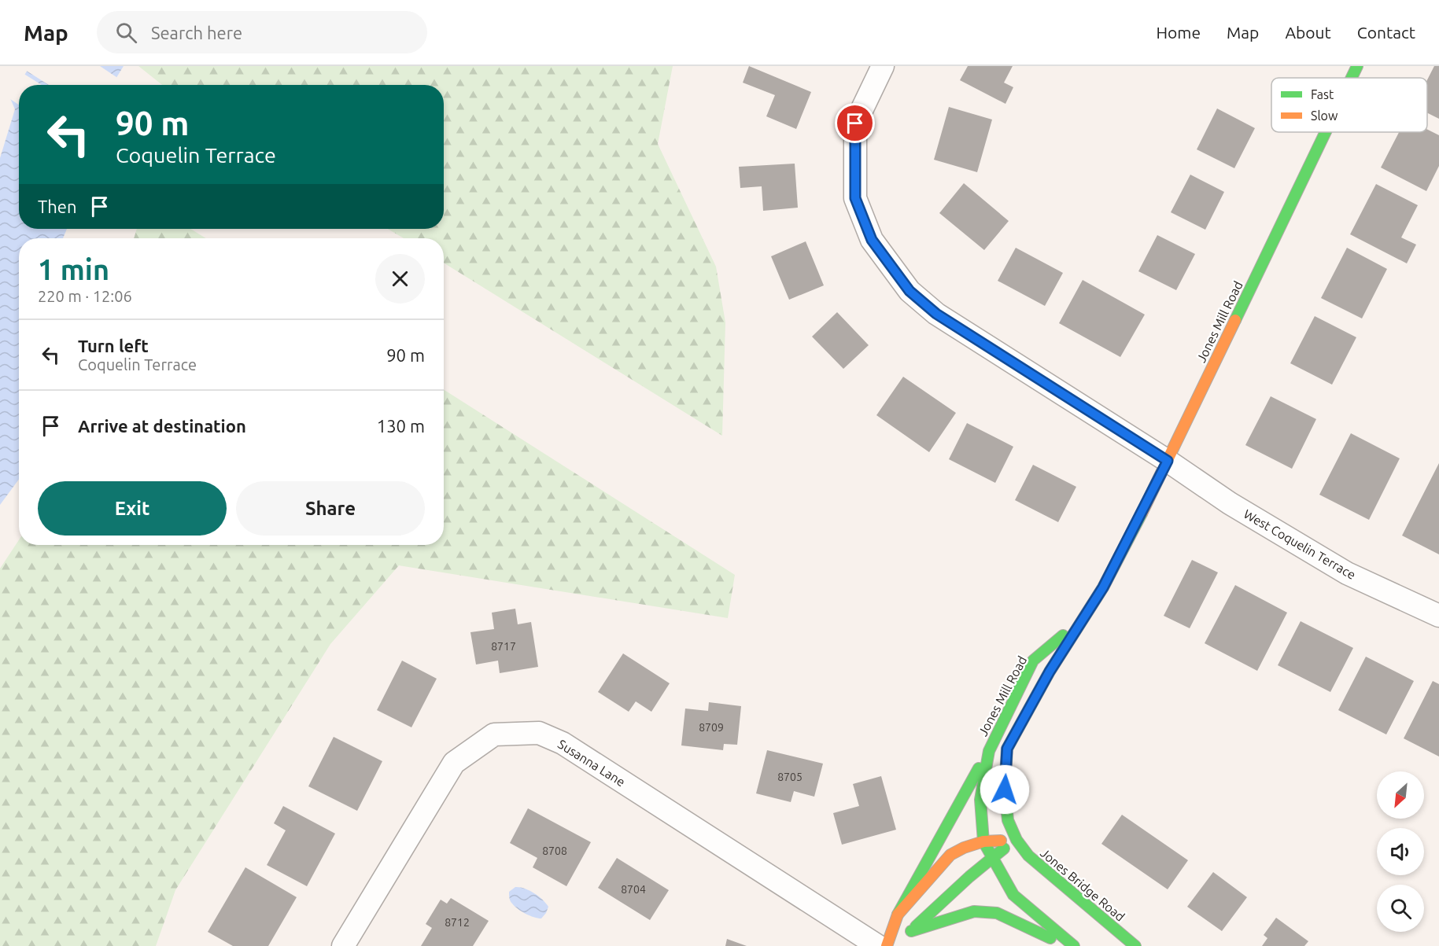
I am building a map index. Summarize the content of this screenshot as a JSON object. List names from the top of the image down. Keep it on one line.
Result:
{"streets":{"main road":["Jones Mill Road","Jones Bridge Road"],"street":["West Coquelin Terrace","Susanna Lane"]},"crossings":[["Jones Mill Road","West Coquelin Terrace"],["Jones Mill Road","Jones Bridge Road"]],"house_numbers":["8717","8709","8705","8708","8704","8712"],"legend":["Fast","Slow"],"north":"bottom left","page":{"header":"Map","search":"Search here","nav":["Home","Map","About","Contact"],"turn":["90 m","Coquelin Terrace"],"then":"Then","heading":["1 min","220 m · 12:06"],"list":[{"name":"Turn left","note":"Coquelin Terrace","value":"90 m"},{"name":"Arrive at destination","value":"130 m"}],"buttons":["Exit","Share"]}}
